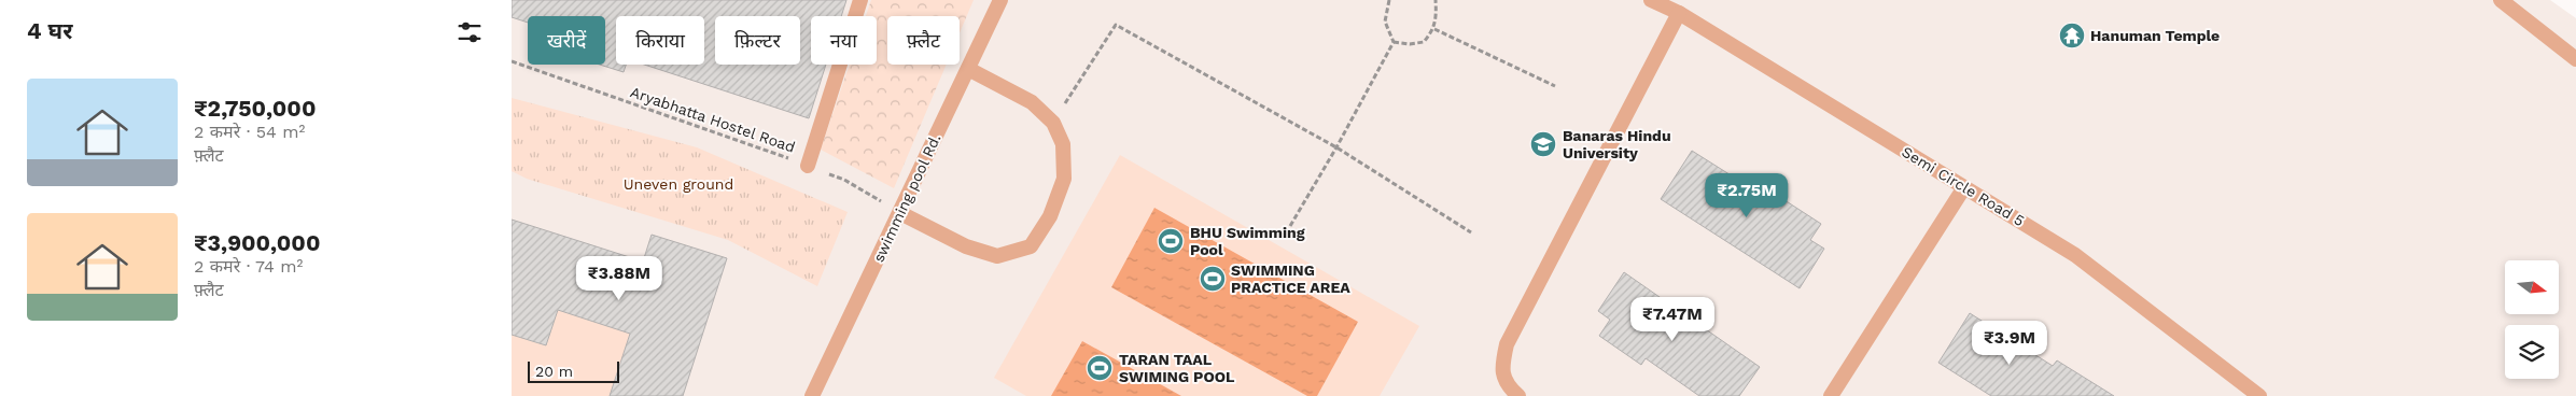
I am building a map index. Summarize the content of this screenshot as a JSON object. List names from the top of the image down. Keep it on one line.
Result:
{"streets":{"lane":["Semi Circle Road 5","swimming pool Rd."],"path":["Aryabhatta Hostel Road"]},"crossings":[["Aryabhatta Hostel Road","swimming pool Rd."]],"parks":["Uneven ground"],"places":{"temple":["Hanuman Temple"],"school or university":["Banaras Hindu University"],"sports":["BHU Swimming Pool","SWIMMING PRACTICE AREA","TARAN TAAL SWIMING POOL"]},"scale_bar":"20 m","north":"right","page":{"heading":"4 घर","chip":["खरीदें","किराया","फ़िल्टर","नया","फ़्लैट"],"list":[{"name":"₹2,750,000","note":"2 कमरे · 54 m² · फ़्लैट"},{"name":"₹3,900,000","note":"2 कमरे · 74 m² · फ़्लैट"}],"price":["₹2.75M","₹3.88M","₹7.47M","₹3.9M"],"scale":"20 m"}}
